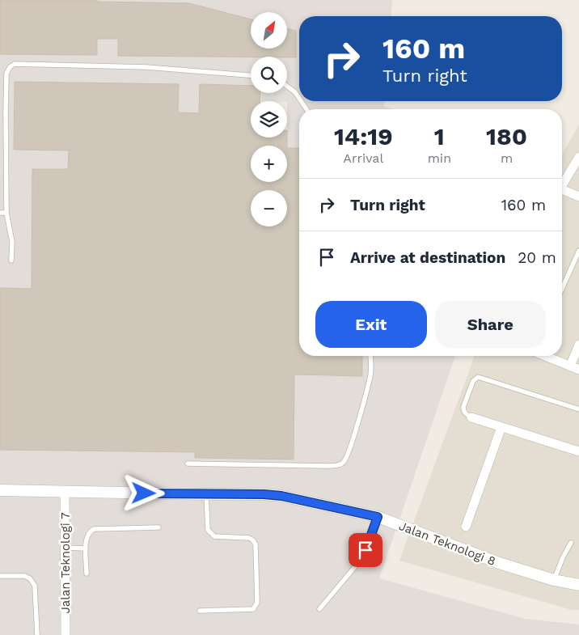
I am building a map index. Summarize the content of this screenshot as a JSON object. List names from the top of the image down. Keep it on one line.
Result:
{"streets":{"street":["Jalan Teknologi 8","Jalan Teknologi 7"]},"crossings":[["Jalan Teknologi 8","Jalan Teknologi 7"]],"north":"top right","page":{"map_buttons":["+","−"],"turn":["160 m","Turn right"],"eta":["14:19","Arrival","1","min","180","m"],"list":[{"name":"Turn right","value":"160 m"},{"name":"Arrive at destination","value":"20 m"}],"buttons":["Exit","Share"]}}
